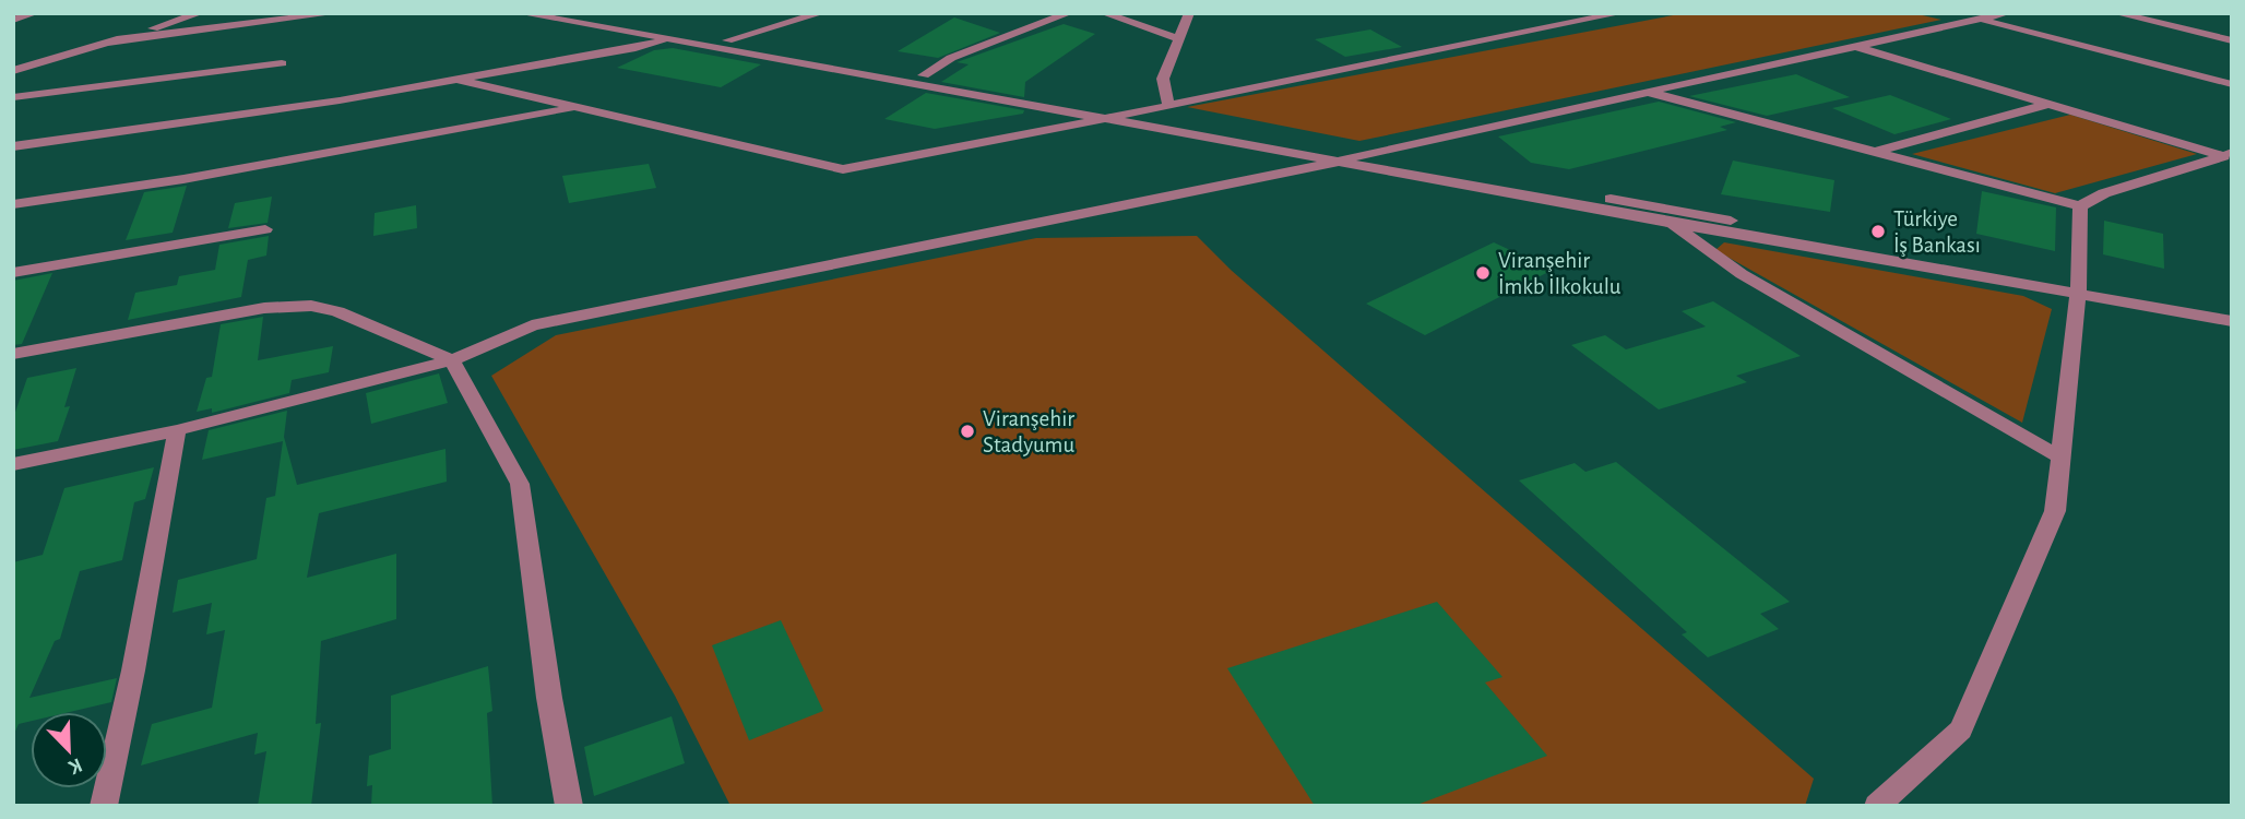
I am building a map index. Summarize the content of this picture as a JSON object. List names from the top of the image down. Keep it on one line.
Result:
{"places":["Türkiye İş Bankası","Viranşehir İmkb İlkokulu","Viranşehir Stadyumu"],"north":"bottom right"}
